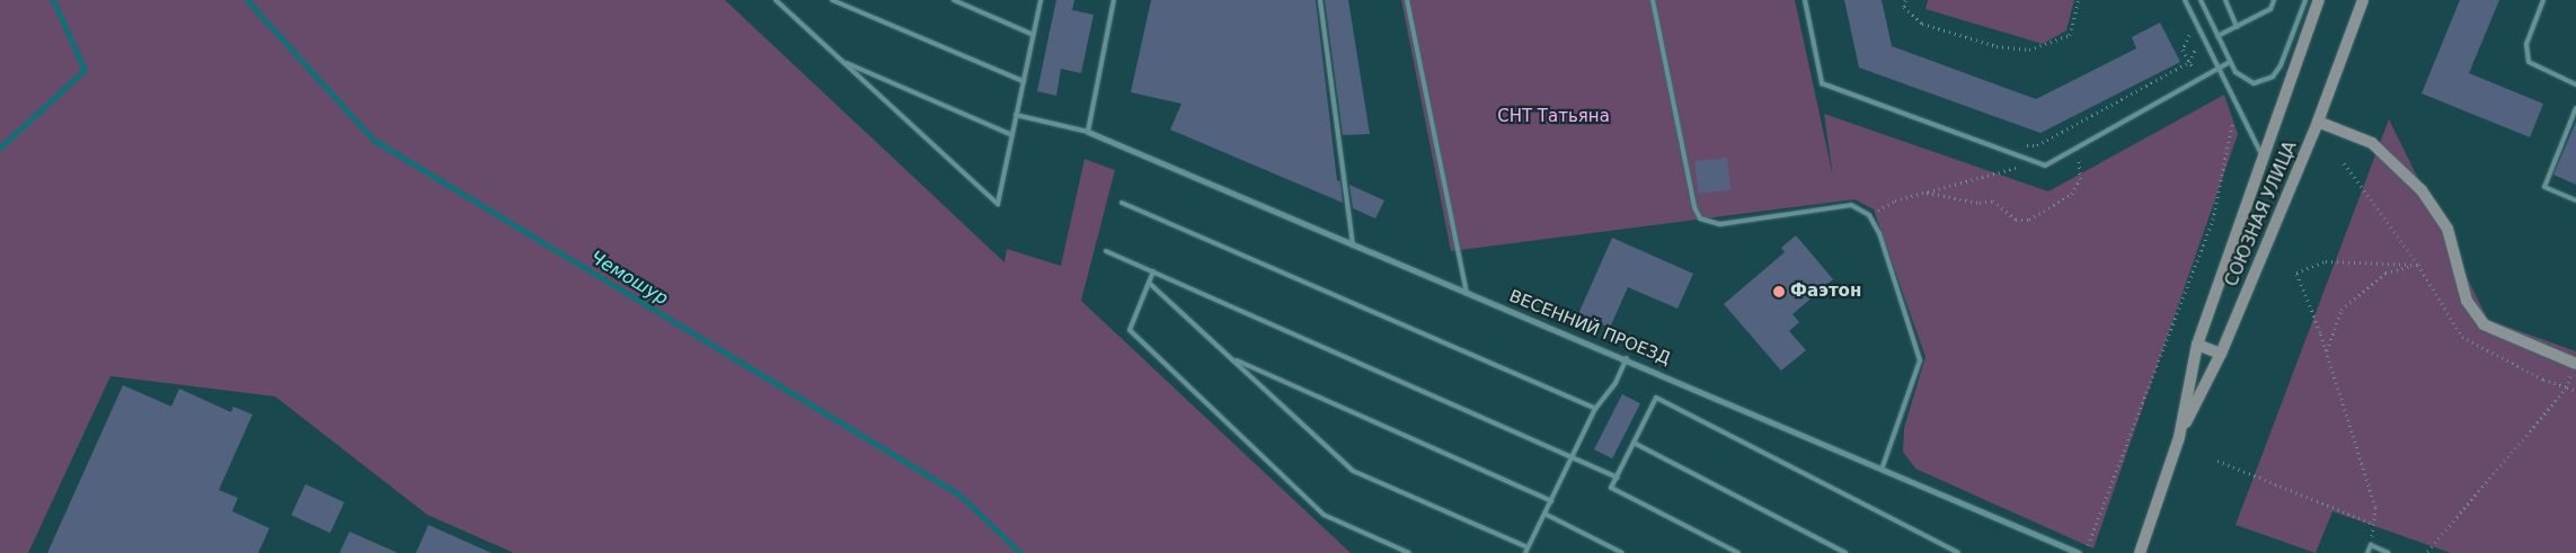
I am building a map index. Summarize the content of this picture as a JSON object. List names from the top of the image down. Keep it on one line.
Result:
{"streets":{"main road":["СОЮЗНАЯ УЛИЦА"],"street":["ВЕСЕННИЙ ПРОЕЗД"]},"water":["Чемошур"],"parks":["СНТ Татьяна"],"places":["Фаэтон"]}
